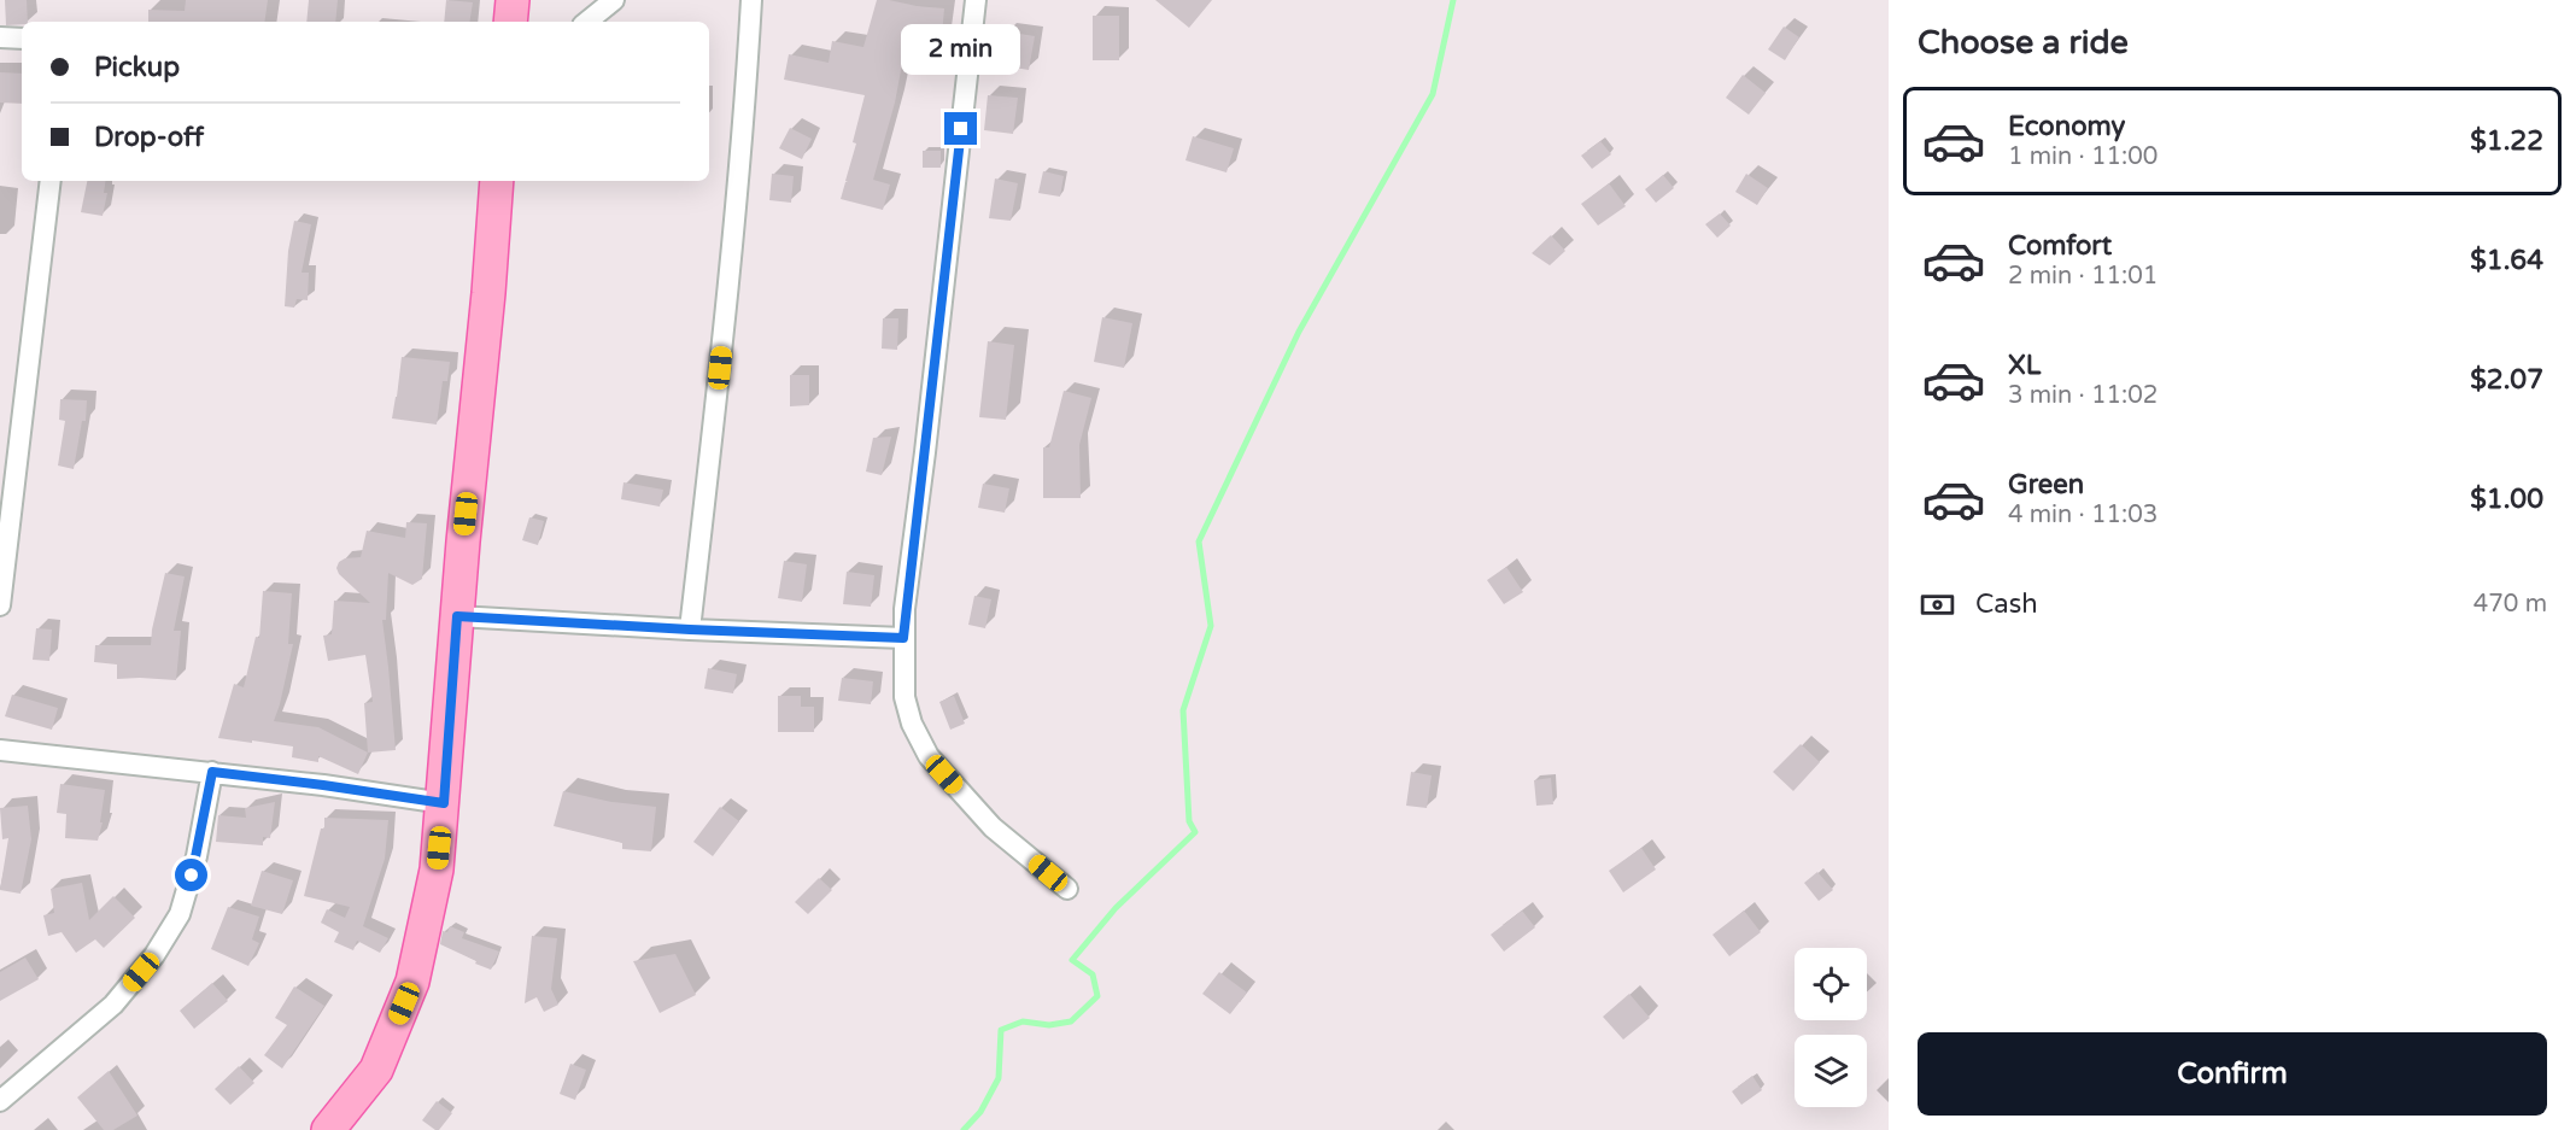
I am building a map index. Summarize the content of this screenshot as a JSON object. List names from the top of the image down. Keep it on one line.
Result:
{"page":{"heading":"Choose a ride","banner":["Pickup","Drop-off"],"bubble":"2 min","list":[{"name":"Economy","note":"1 min · 11:00","value":"$1.22"},{"name":"Comfort","note":"2 min · 11:01","value":"$1.64"},{"name":"XL","note":"3 min · 11:02","value":"$2.07"},{"name":"Green","note":"4 min · 11:03","value":"$1.00"}],"pay":["Cash","470 m"],"buttons":"Confirm"}}
